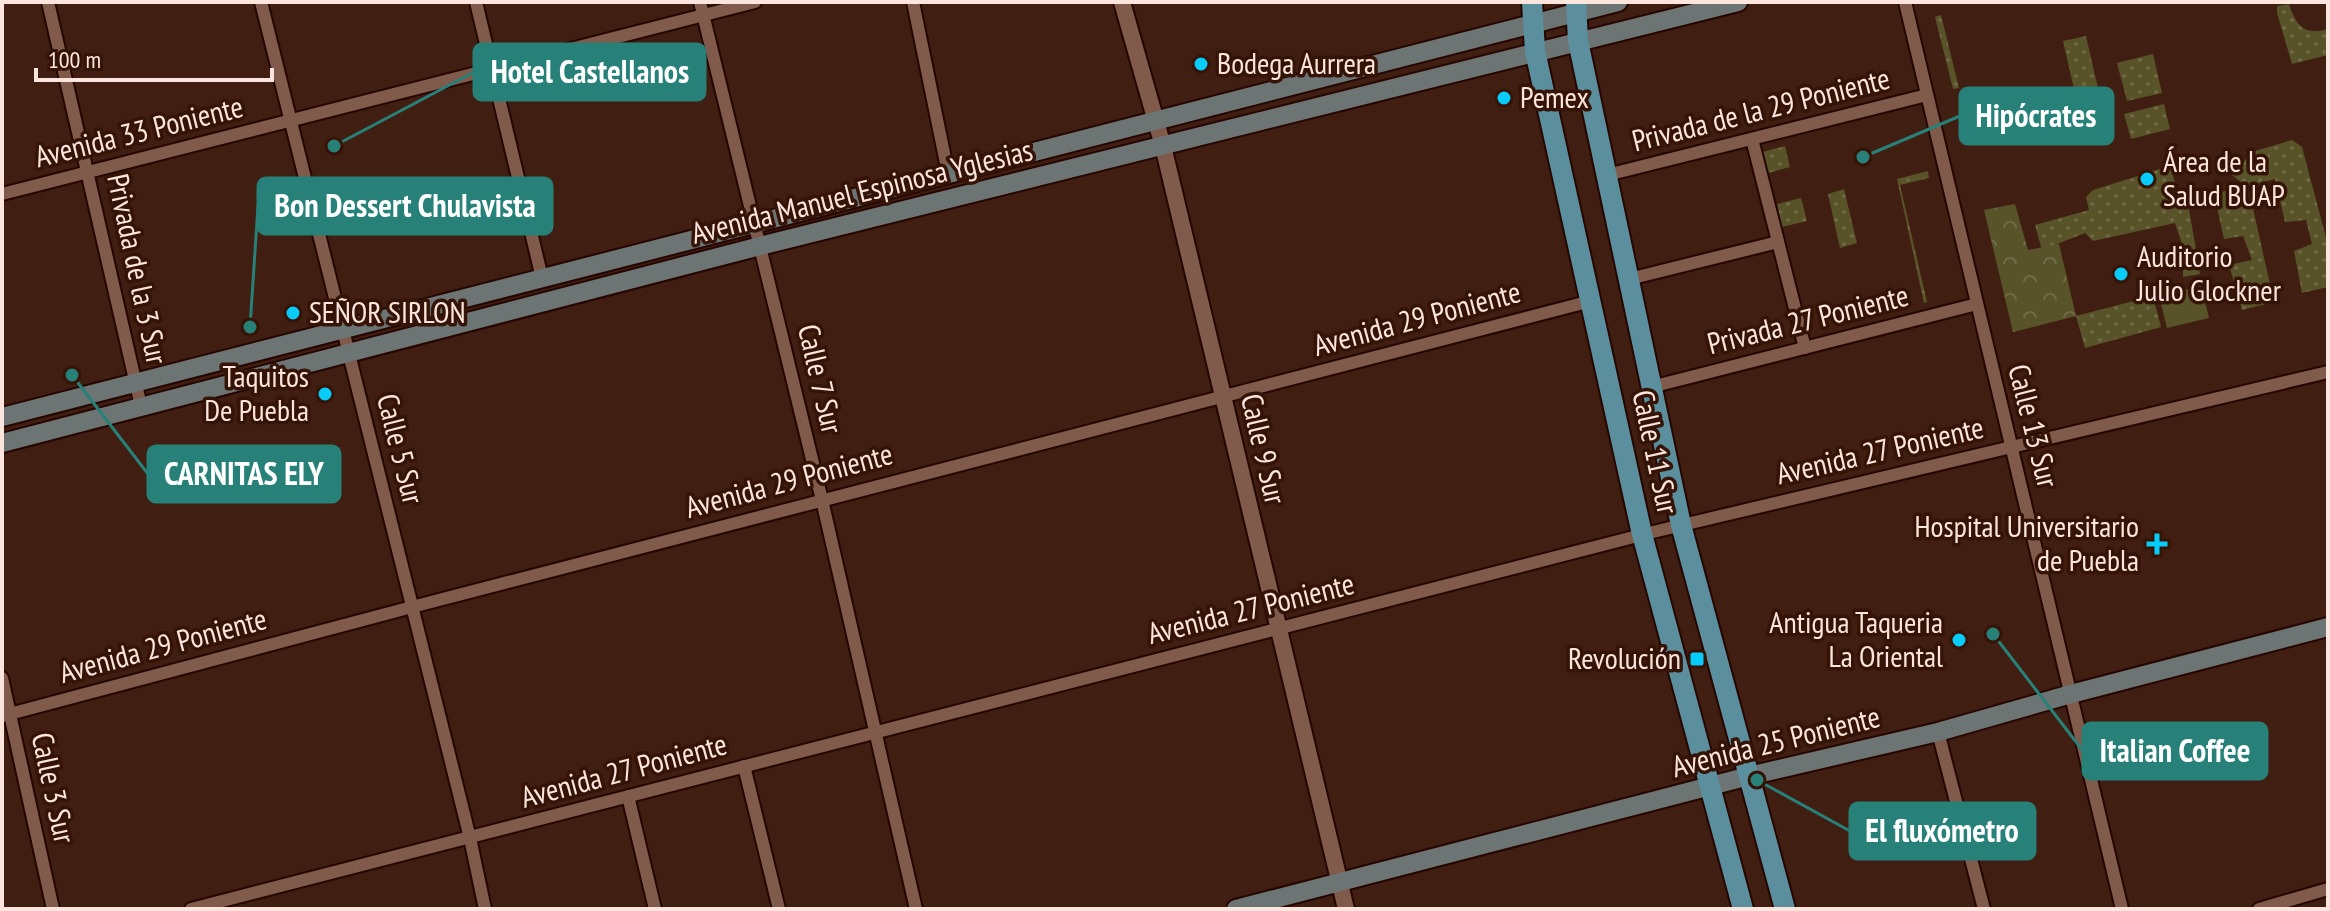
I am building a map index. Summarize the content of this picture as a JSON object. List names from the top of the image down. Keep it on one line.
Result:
{"streets":{"main road":["Avenida Manuel Espinosa Yglesias","Calle 11 Sur","Avenida 25 Poniente"],"street":["Privada de la 29 Poniente","Avenida 33 Poniente","Privada de la 3 Sur","Avenida 29 Poniente","Privada 27 Poniente","Calle 7 Sur","Calle 13 Sur","Calle 5 Sur","Calle 9 Sur","Avenida 27 Poniente","Calle 3 Sur"]},"crossings":[["Privada de la 29 Poniente","Calle 13 Sur"],["Privada de la 29 Poniente","Calle 11 Sur"],["Avenida 33 Poniente","Privada de la 3 Sur"],["Avenida 33 Poniente","Calle 7 Sur"],["Avenida 33 Poniente","Calle 5 Sur"],["Avenida Manuel Espinosa Yglesias","Privada de la 3 Sur"],["Avenida Manuel Espinosa Yglesias","Calle 7 Sur"],["Avenida Manuel Espinosa Yglesias","Calle 5 Sur"],["Avenida Manuel Espinosa Yglesias","Calle 9 Sur"],["Avenida Manuel Espinosa Yglesias","Calle 11 Sur"],["Avenida 29 Poniente","Calle 7 Sur"],["Avenida 29 Poniente","Calle 5 Sur"],["Avenida 29 Poniente","Calle 9 Sur"],["Avenida 29 Poniente","Calle 11 Sur"],["Avenida 29 Poniente","Calle 3 Sur"],["Privada 27 Poniente","Calle 13 Sur"],["Privada 27 Poniente","Calle 11 Sur"],["Calle 7 Sur","Avenida 27 Poniente"],["Calle 13 Sur","Avenida 27 Poniente"],["Calle 13 Sur","Avenida 25 Poniente"],["Calle 5 Sur","Avenida 27 Poniente"],["Calle 9 Sur","Avenida 27 Poniente"],["Calle 9 Sur","Avenida 25 Poniente"],["Avenida 27 Poniente","Calle 11 Sur"],["Calle 11 Sur","Avenida 25 Poniente"]],"places":{"other":["Bodega Aurrera","Pemex","Hotel Castellanos","Hipócrates","Área de la Salud BUAP","Auditorio Julio Glockner","SEÑOR SIRLON","Bon Dessert Chulavista","CARNITAS ELY","Taquitos De Puebla","Italian Coffee","Antigua Taqueria La Oriental","El fluxómetro"],"health":["Hospital Universitario de Puebla"],"transit":["Revolución"]},"scale_bar":"100 m"}
